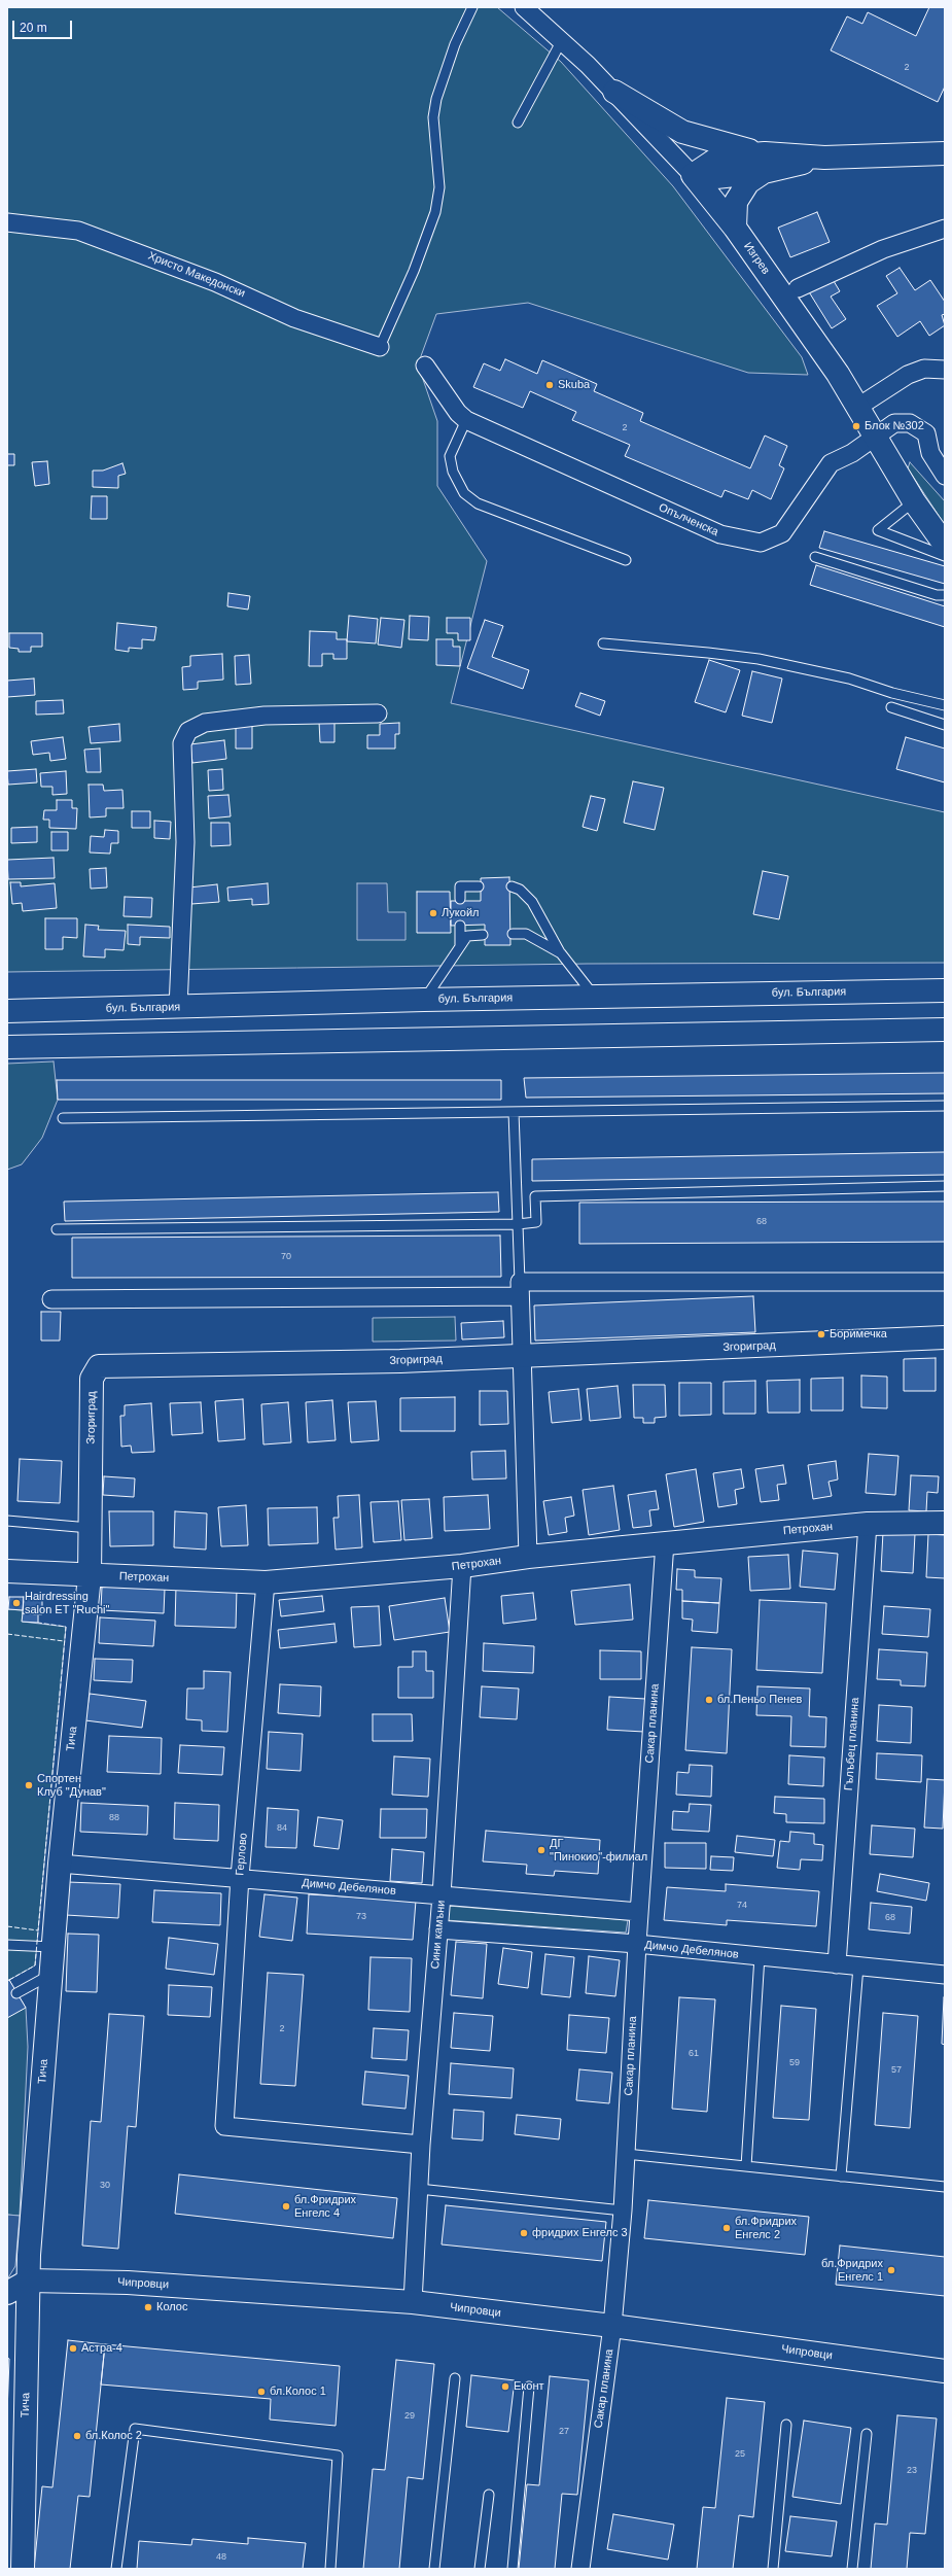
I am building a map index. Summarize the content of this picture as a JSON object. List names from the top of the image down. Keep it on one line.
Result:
{"streets":{"main road":["Изгрев","бул. България","Згориград","Петрохан","Тича","Чипровци"],"street":["Христо Македонски","Опълченска","Сакар планина","Гълъбец планина","Герлово","Димчо Дебелянов","Сини камъни"]},"crossings":[["Изгрев","Опълченска"],["Згориград","Петрохан"],["Згориград","Тича"],["Петрохан","Сакар планина"],["Петрохан","Тича"],["Петрохан","Гълъбец планина"],["Петрохан","Герлово"],["Петрохан","Сини камъни"],["Сакар планина","Димчо Дебелянов"],["Сакар планина","Чипровци"],["Тича","Димчо Дебелянов"],["Тича","Чипровци"],["Гълъбец планина","Димчо Дебелянов"],["Герлово","Димчо Дебелянов"],["Герлово","Сини камъни"],["Димчо Дебелянов","Сини камъни"],["Сини камъни","Чипровци"]],"places":["Skuba","Блок №302","Лукойл","Боримечка","Hairdressing salon ET \"Ruchi\"","бл.Пеньо Пенев","Спортен Клуб \"Дунав\"","ДГ \"Пинокио\"-филиал","бл.Фридрих Енгелс 4","бл.Фридрих Енгелс 2","фридрих Енгелс 3","бл.Фридрих Енгелс 1","Колос","Астра-4","Еконт","бл.Колос 1","бл.Колос 2"],"house_numbers":["2","2","68","70","88","84","74","73","68","2","61","59","57","30","29","27","25","23","48"],"scale_bar":"20 m"}
